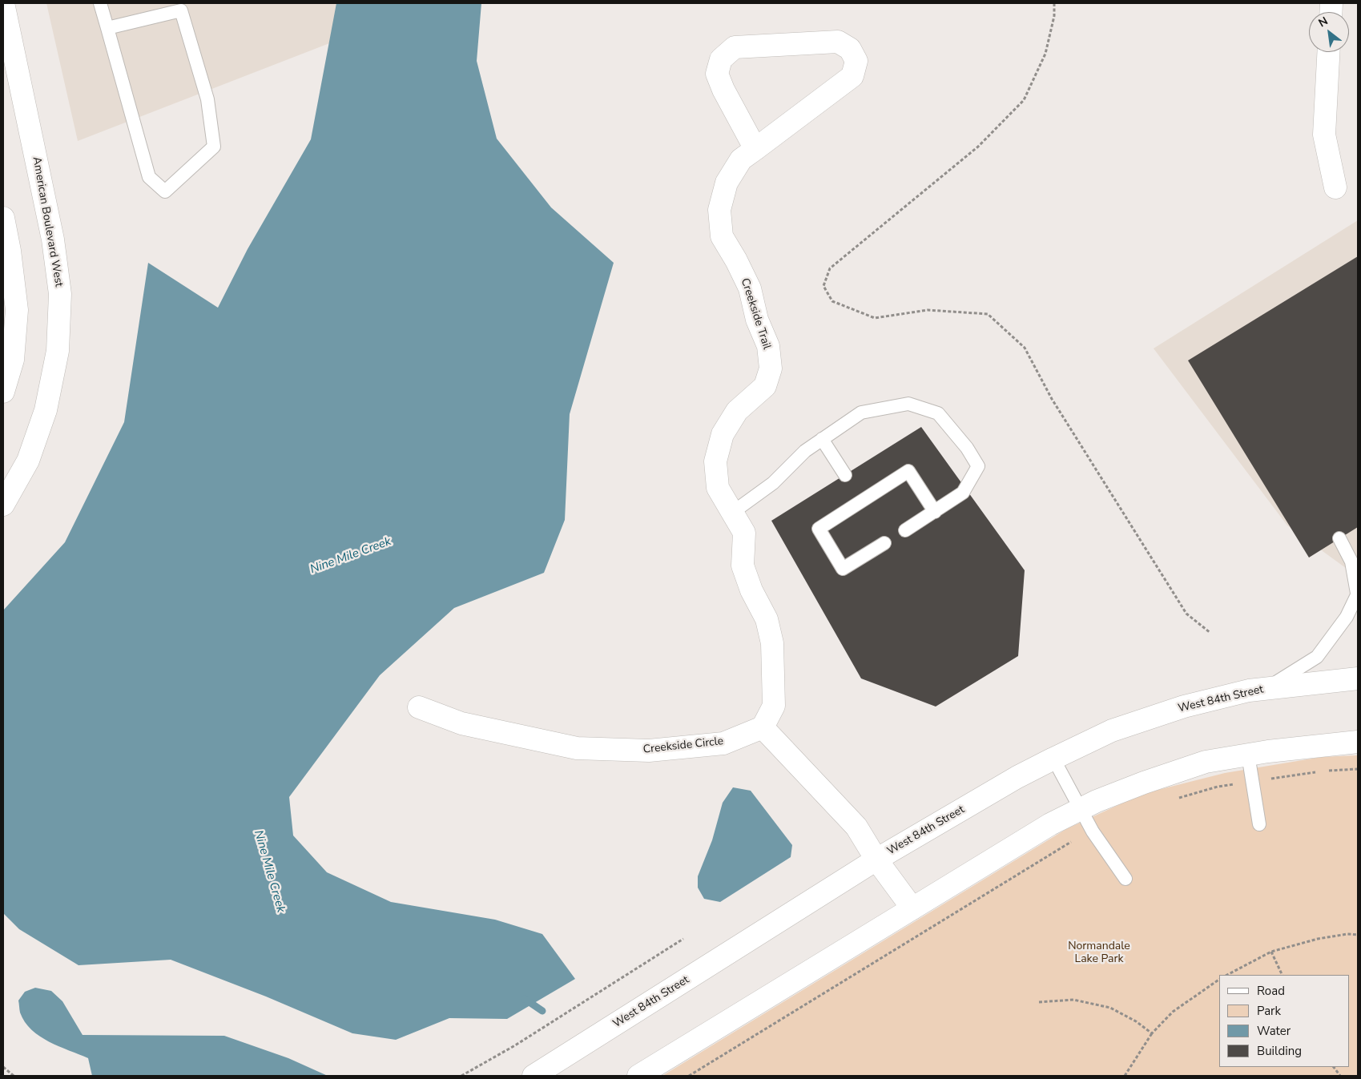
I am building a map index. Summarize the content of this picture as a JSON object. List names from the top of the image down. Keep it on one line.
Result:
{"streets":{"street":["American Boulevard West","Creekside Trail","West 84th Street","Creekside Circle"]},"crossings":[["Creekside Trail","Creekside Circle"]],"water":["Nine Mile Creek"],"parks":["Normandale Lake Park"],"legend":["Road","Park","Water","Building"],"north":"top left"}
